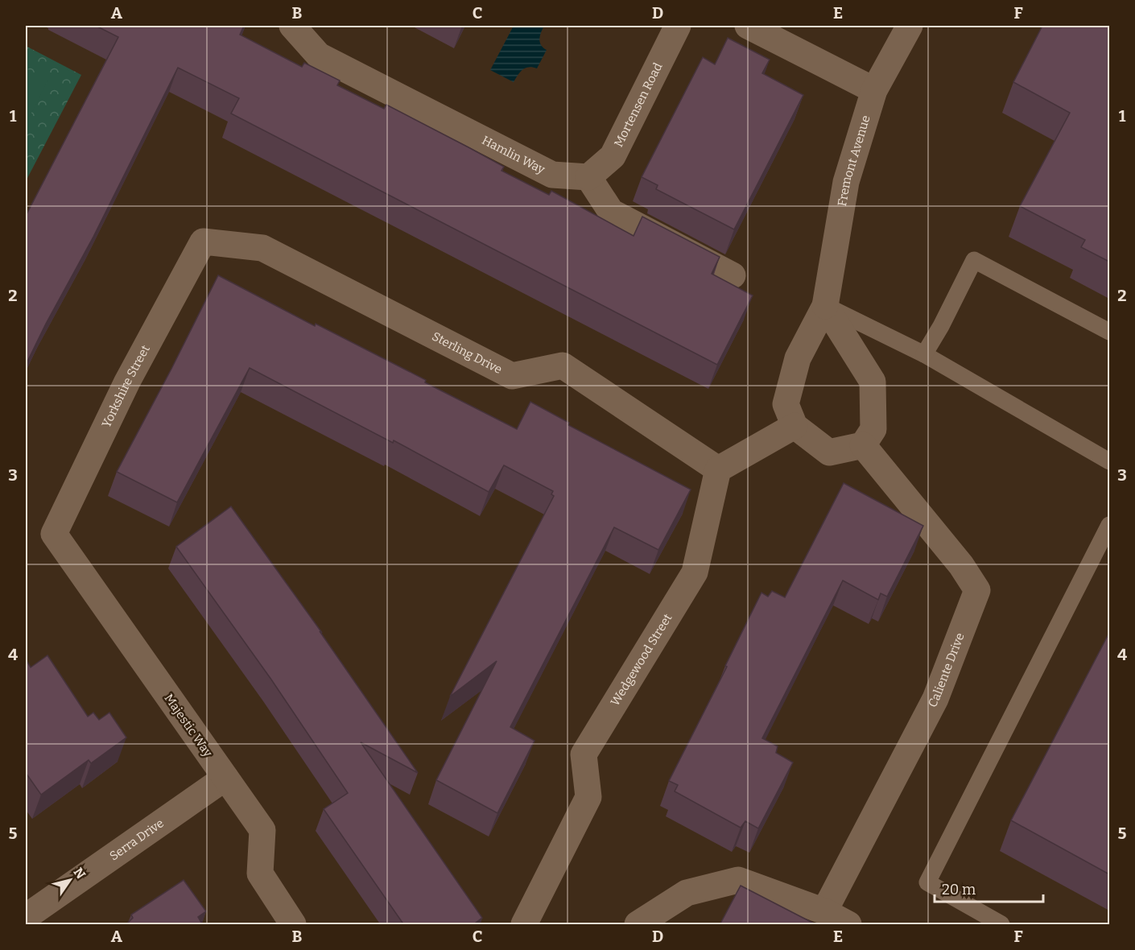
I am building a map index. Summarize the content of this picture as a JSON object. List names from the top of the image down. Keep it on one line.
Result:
{"streets":{"street":["Mortensen Road","Hamlin Way","Fremont Avenue","Sterling Drive","Yorkshire Street","Wedgewood Street","Caliente Drive","Majestic Way","Serra Drive"]},"crossings":[["Mortensen Road","Hamlin Way"],["Sterling Drive","Yorkshire Street"],["Sterling Drive","Wedgewood Street"],["Yorkshire Street","Majestic Way"],["Majestic Way","Serra Drive"]],"scale_bar":"20 m","north":"top right","grid":{"columns":["A","B","C","D","E","F"],"rows":["1","2","3","4","5"]}}
